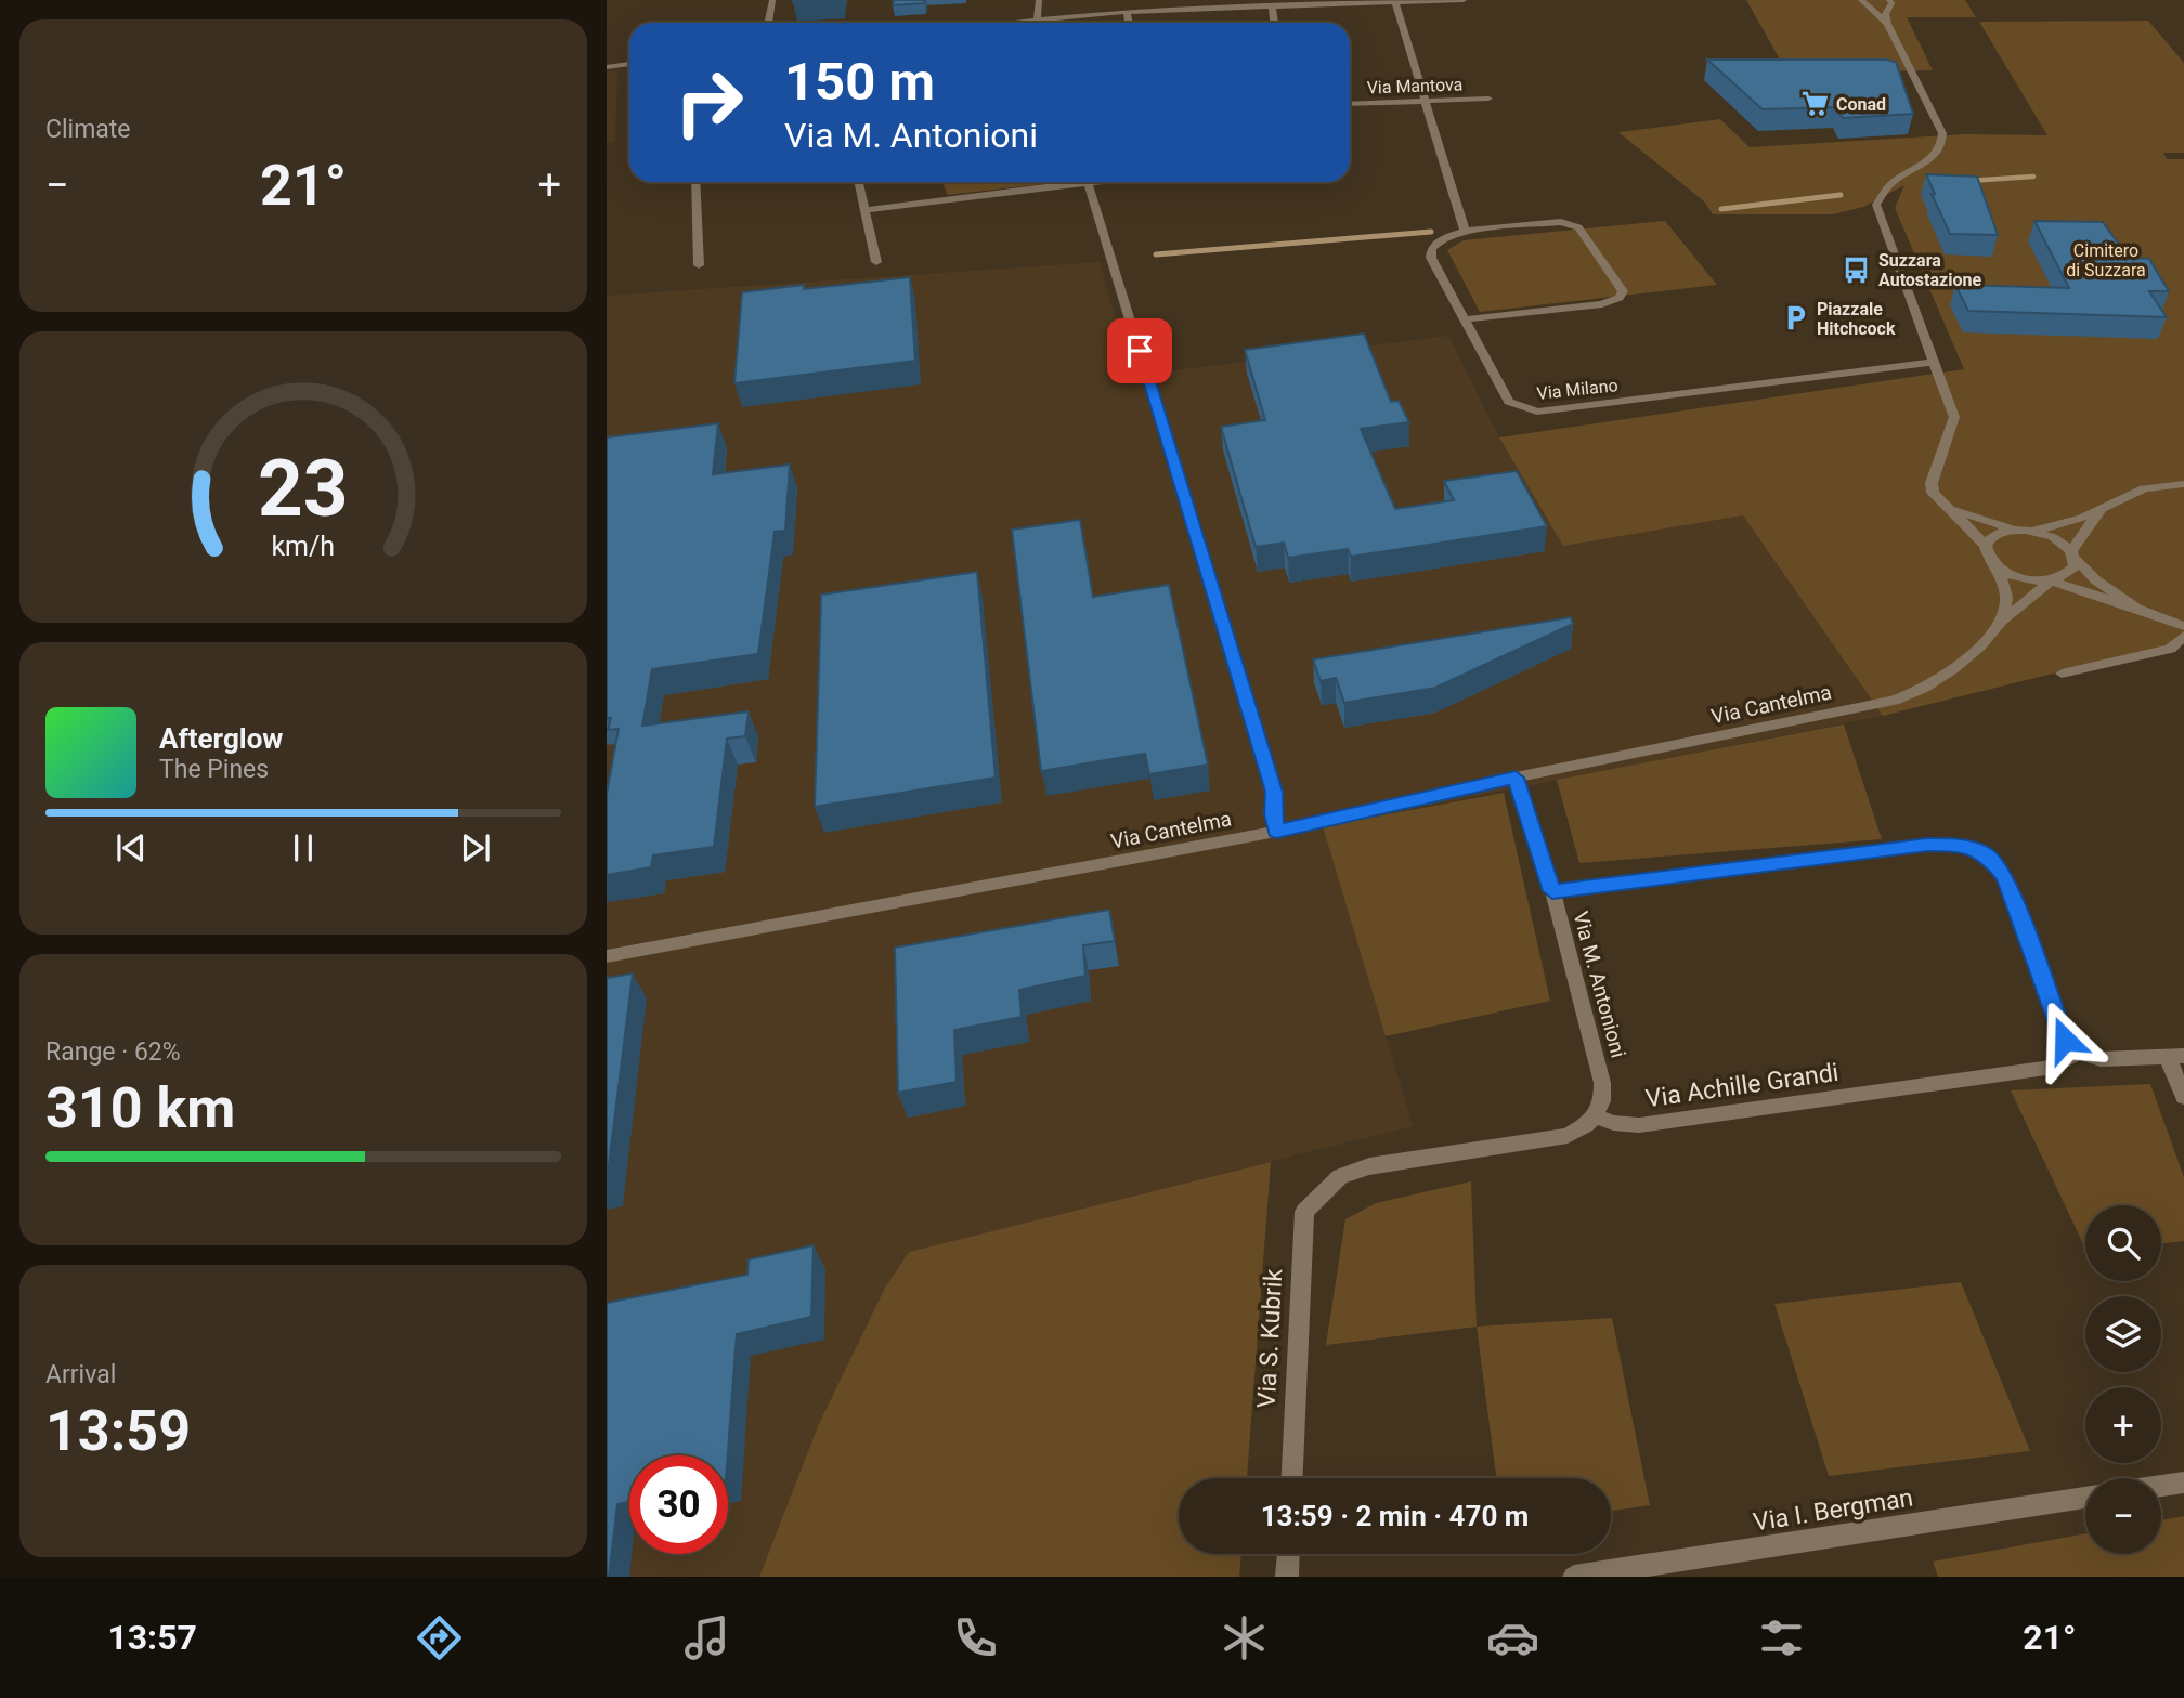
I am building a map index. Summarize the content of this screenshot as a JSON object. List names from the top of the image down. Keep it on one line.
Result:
{"streets":{"street":["Via Mantova","Via Milano","Via Cantelma","Via M. Antonioni","Via Achille Grandi","Via S. Kubrik","Via I. Bergman"]},"crossings":[["Via Cantelma","Via M. Antonioni"],["Via M. Antonioni","Via Achille Grandi"],["Via M. Antonioni","Via S. Kubrik"],["Via Achille Grandi","Via S. Kubrik"]],"parks":["Cimitero di Suzzara"],"places":{"supermarket":["Conad"],"bus stop":["Suzzara Autostazione"],"parking":["Piazzale Hitchcock"]},"page":{"tile":["Climate",["Range · 62%","310 km"],["Arrival","13:59"]],"turn":["150 m","Via M. Antonioni"],"heat":["−","21°","+"],"song":["Afterglow","The Pines"],"map_buttons":["+","−"],"limit":"30","trip":"13:59 · 2 min · 470 m","tabs":["13:57","21°"],"gauge":["23","km/h"]}}
